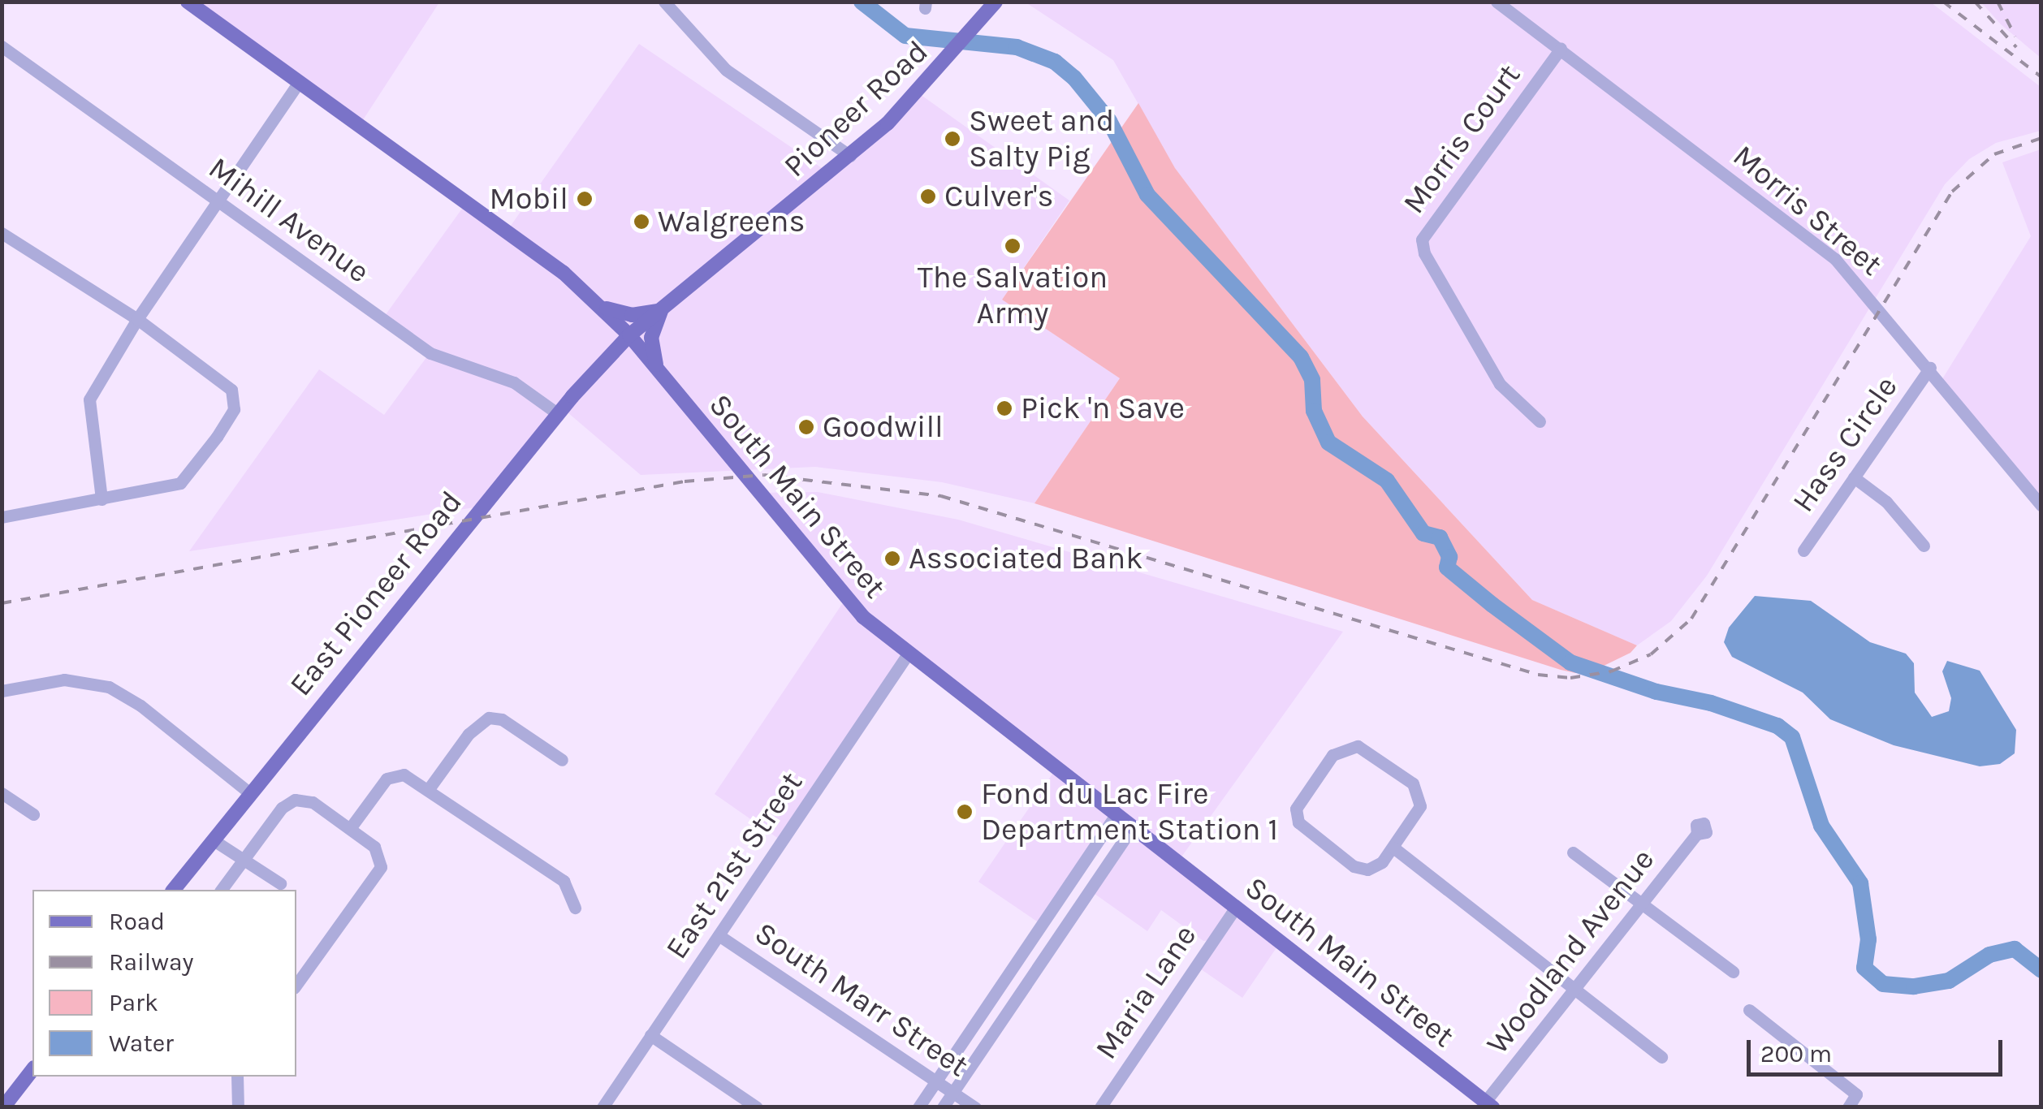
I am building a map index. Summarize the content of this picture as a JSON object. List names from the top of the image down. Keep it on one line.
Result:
{"streets":{"main road":["Pioneer Road","South Main Street","East Pioneer Road"],"street":["Morris Court","Morris Street","Mihill Avenue","Hass Circle","East 21st Street","Woodland Avenue","Maria Lane","South Marr Street"]},"crossings":[["Pioneer Road","South Main Street"],["Pioneer Road","East Pioneer Road"],["Morris Court","Morris Street"],["Morris Street","Hass Circle"],["Mihill Avenue","East Pioneer Road"],["South Main Street","East Pioneer Road"],["South Main Street","East 21st Street"],["South Main Street","Woodland Avenue"],["South Main Street","Maria Lane"],["East 21st Street","South Marr Street"]],"places":["Sweet and Salty Pig","Culver's","Mobil","Walgreens","The Salvation Army","Pick 'n Save","Goodwill","Associated Bank","Fond du Lac Fire Department Station 1"],"legend":["Road","Railway","Park","Water"],"scale_bar":"200 m"}
